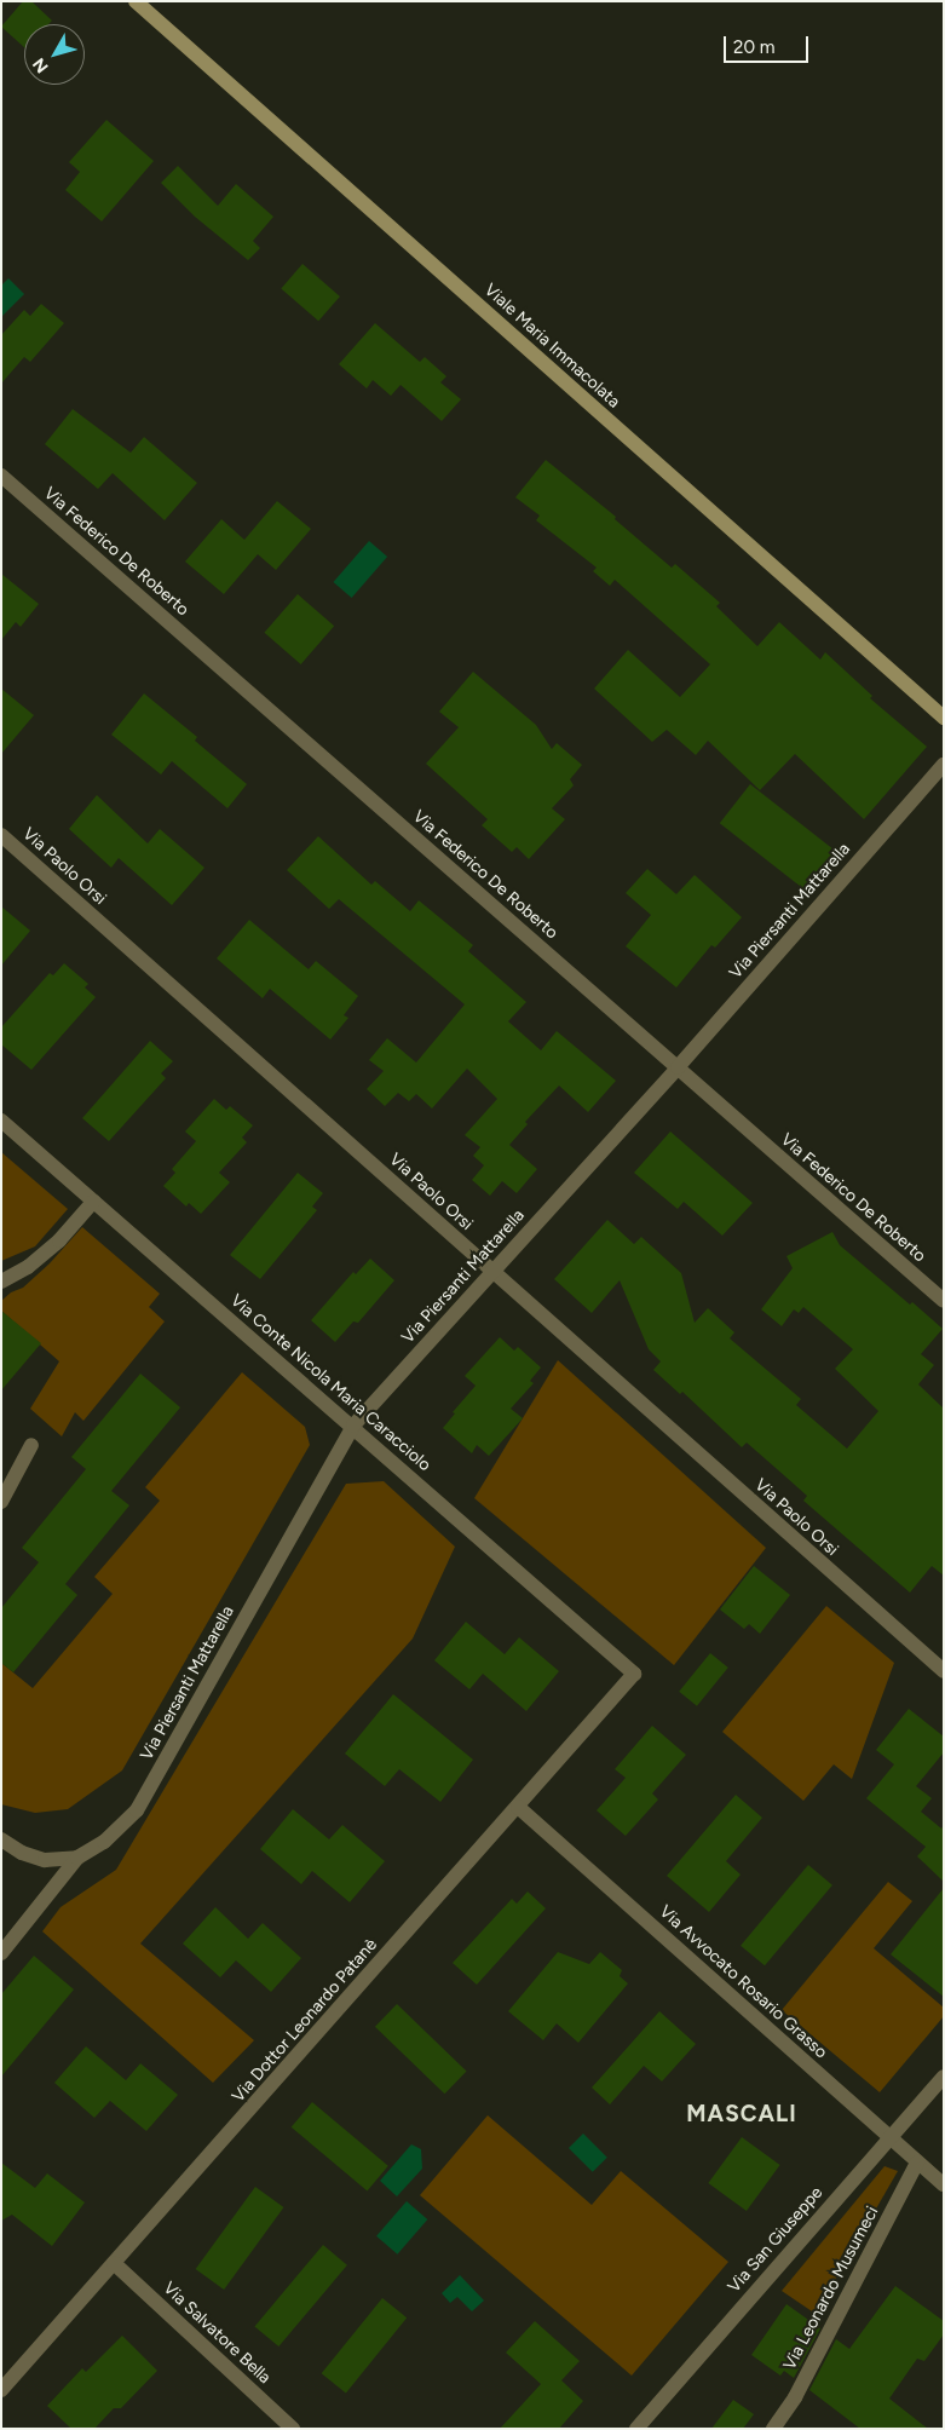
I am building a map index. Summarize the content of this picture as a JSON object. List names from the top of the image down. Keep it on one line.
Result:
{"streets":{"street":["Viale Maria Immacolata","Via Federico De Roberto","Via Paolo Orsi","Via Piersanti Mattarella","Via Conte Nicola Maria Caracciolo","Via Avvocato Rosario Grasso","Via Dottor Leonardo Patanè","Via San Giuseppe","Via Leonardo Musumeci","Via Salvatore Bella"]},"crossings":[["Via Federico De Roberto","Via Piersanti Mattarella"],["Via Paolo Orsi","Via Piersanti Mattarella"],["Via Piersanti Mattarella","Via Conte Nicola Maria Caracciolo"],["Via Conte Nicola Maria Caracciolo","Via Dottor Leonardo Patanè"],["Via Avvocato Rosario Grasso","Via Dottor Leonardo Patanè"],["Via Avvocato Rosario Grasso","Via San Giuseppe"],["Via Avvocato Rosario Grasso","Via Leonardo Musumeci"],["Via Dottor Leonardo Patanè","Via Salvatore Bella"]],"districts":["MASCALI"],"scale_bar":"20 m","north":"bottom left"}
